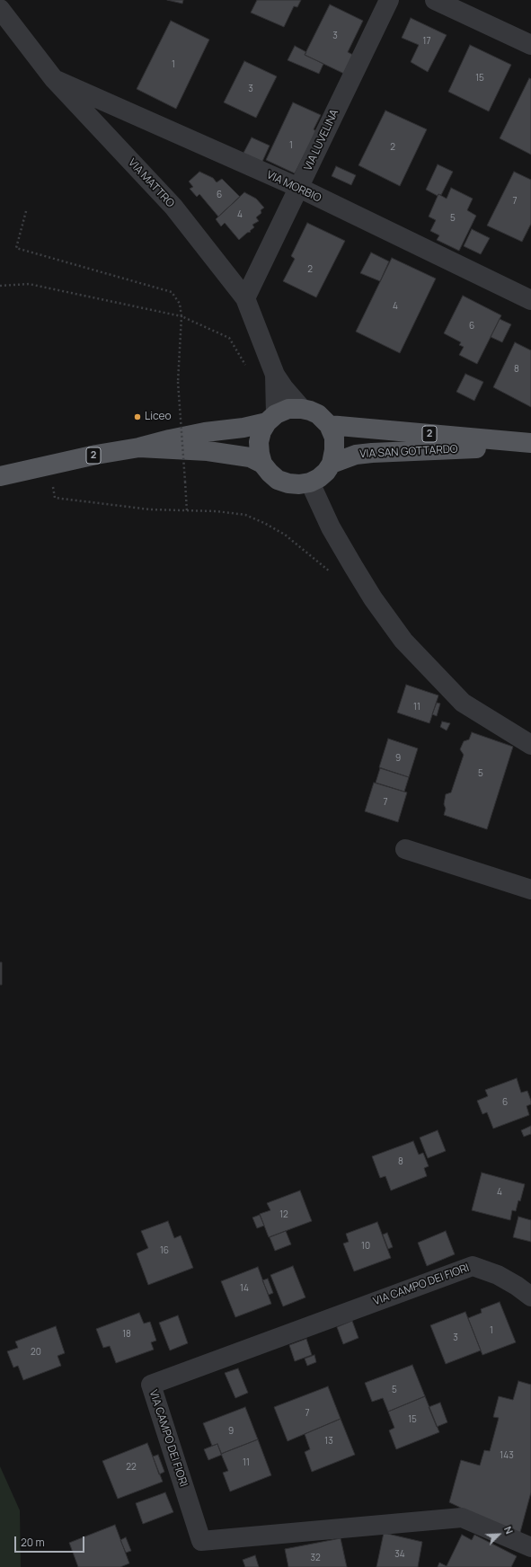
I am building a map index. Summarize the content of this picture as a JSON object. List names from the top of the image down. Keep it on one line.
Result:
{"streets":{"main road":["2","VIA SAN GOTTARDO"],"street":["VIA LUVELINA","VIA MATTRO","VIA MORBIO","VIA CAMPO DEI FIORI"]},"crossings":[["VIA LUVELINA","VIA MATTRO"],["VIA LUVELINA","VIA MORBIO"],["VIA MATTRO","VIA MORBIO"],["VIA MATTRO","2"],["VIA MATTRO","VIA SAN GOTTARDO"],["2","VIA SAN GOTTARDO"]],"places":["Liceo"],"house_numbers":["3","17","1","15","3","1","2","6","7","4","5","2","4","6","8","11","9","5","7","6","8","4","12","10","16","14","1","18","3","20","5","7","15","9","13","143","11","22","34","32"],"scale_bar":"20 m","north":"top right"}
